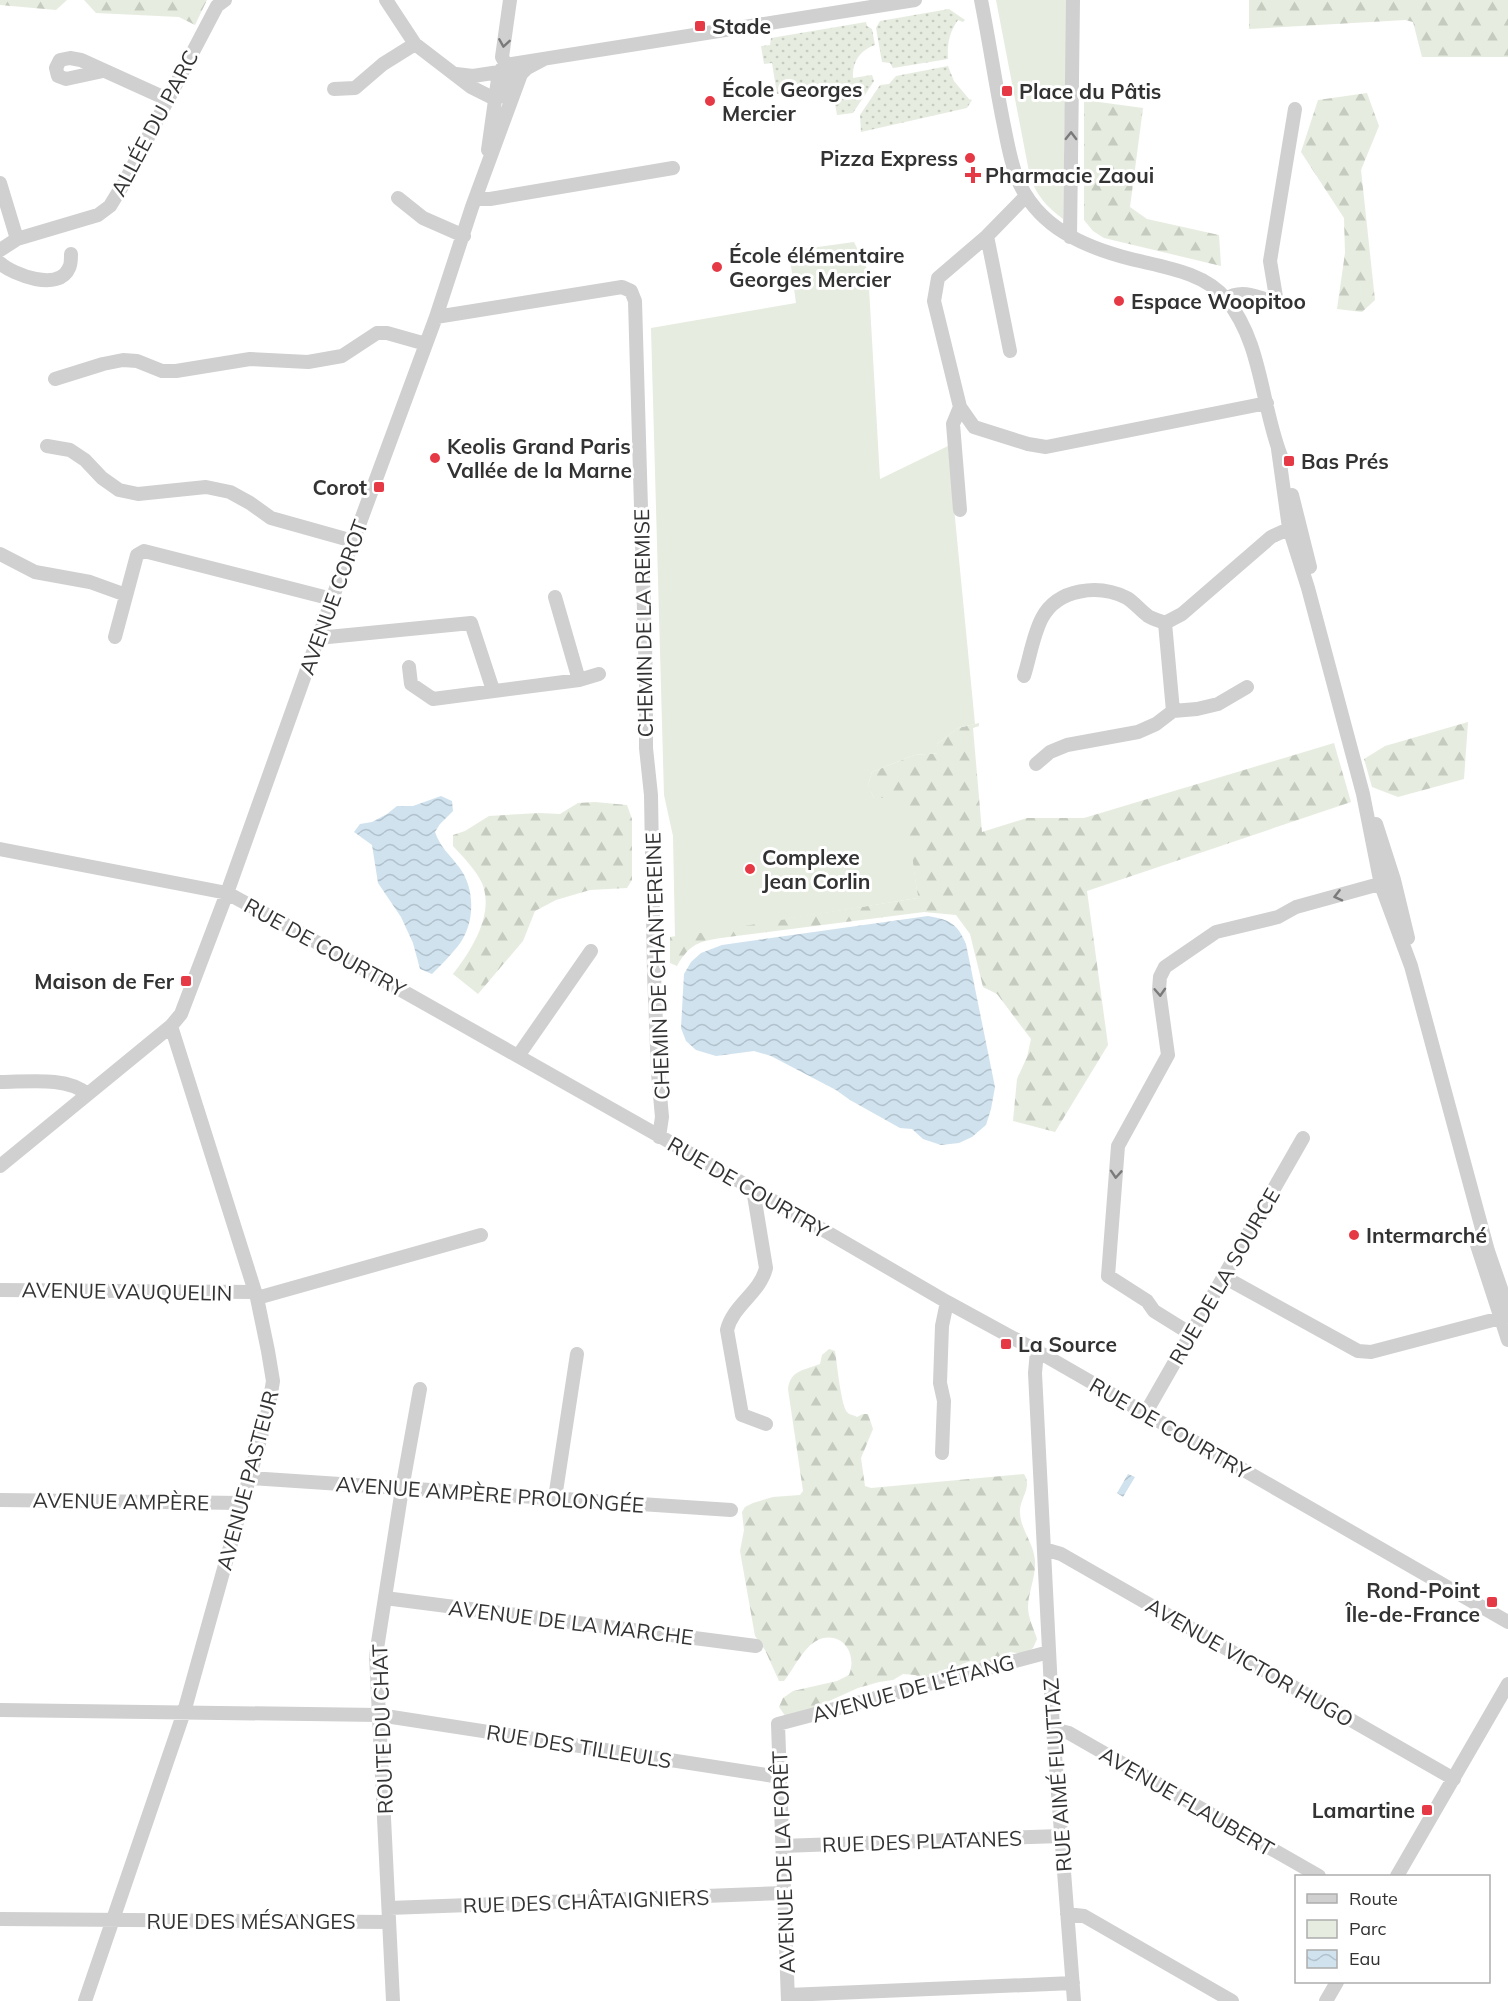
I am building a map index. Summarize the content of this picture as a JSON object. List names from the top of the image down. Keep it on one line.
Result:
{"streets":{"street":["ALLÉE DU PARC","AVENUE COROT","CHEMIN DE LA REMISE","RUE DE COURTRY","CHEMIN DE CHANTEREINE","RUE DE LA SOURCE","AVENUE VAUQUELIN","AVENUE PASTEUR","AVENUE AMPÈRE PROLONGÉE","AVENUE AMPÈRE","AVENUE DE LA MARCHE","AVENUE VICTOR HUGO","AVENUE DE L’ÉTANG","ROUTE DU CHAT","RUE DES TILLEULS","RUE AIMÉ FLUTTAZ","AVENUE FLAUBERT","RUE DES PLATANES","AVENUE DE LA FORÊT","RUE DES CHÂTAIGNIERS","RUE DES MÉSANGES"]},"crossings":[["AVENUE COROT","CHEMIN DE LA REMISE"],["AVENUE COROT","RUE DE COURTRY"],["CHEMIN DE LA REMISE","CHEMIN DE CHANTEREINE"],["RUE DE COURTRY","CHEMIN DE CHANTEREINE"],["RUE DE COURTRY","RUE DE LA SOURCE"],["RUE DE COURTRY","RUE AIMÉ FLUTTAZ"],["AVENUE VAUQUELIN","AVENUE PASTEUR"],["AVENUE PASTEUR","AVENUE AMPÈRE PROLONGÉE"],["AVENUE PASTEUR","AVENUE AMPÈRE"],["AVENUE PASTEUR","RUE DES TILLEULS"],["AVENUE PASTEUR","RUE DES MÉSANGES"],["AVENUE AMPÈRE PROLONGÉE","ROUTE DU CHAT"],["AVENUE DE LA MARCHE","ROUTE DU CHAT"],["AVENUE VICTOR HUGO","RUE AIMÉ FLUTTAZ"],["AVENUE DE L’ÉTANG","RUE AIMÉ FLUTTAZ"],["AVENUE DE L’ÉTANG","AVENUE DE LA FORÊT"],["ROUTE DU CHAT","RUE DES TILLEULS"],["ROUTE DU CHAT","RUE DES CHÂTAIGNIERS"],["ROUTE DU CHAT","RUE DES MÉSANGES"],["RUE DES TILLEULS","AVENUE DE LA FORÊT"],["RUE AIMÉ FLUTTAZ","AVENUE FLAUBERT"],["RUE AIMÉ FLUTTAZ","RUE DES PLATANES"],["RUE DES PLATANES","AVENUE DE LA FORÊT"],["AVENUE DE LA FORÊT","RUE DES CHÂTAIGNIERS"],["RUE DES CHÂTAIGNIERS","RUE DES MÉSANGES"]],"places":{"transit":["Stade","Place du Pâtis","Bas Prés","Corot","Maison de Fer","La Source","Rond-Point Île-de-France","Lamartine"],"other":["École Georges Mercier","Pizza Express","École élémentaire Georges Mercier","Espace Woopitoo","Keolis Grand Paris Vallée de la Marne","Complexe Jean Corlin","Intermarché"],"health":["Pharmacie Zaoui"]},"legend":["Route","Parc","Eau"]}
